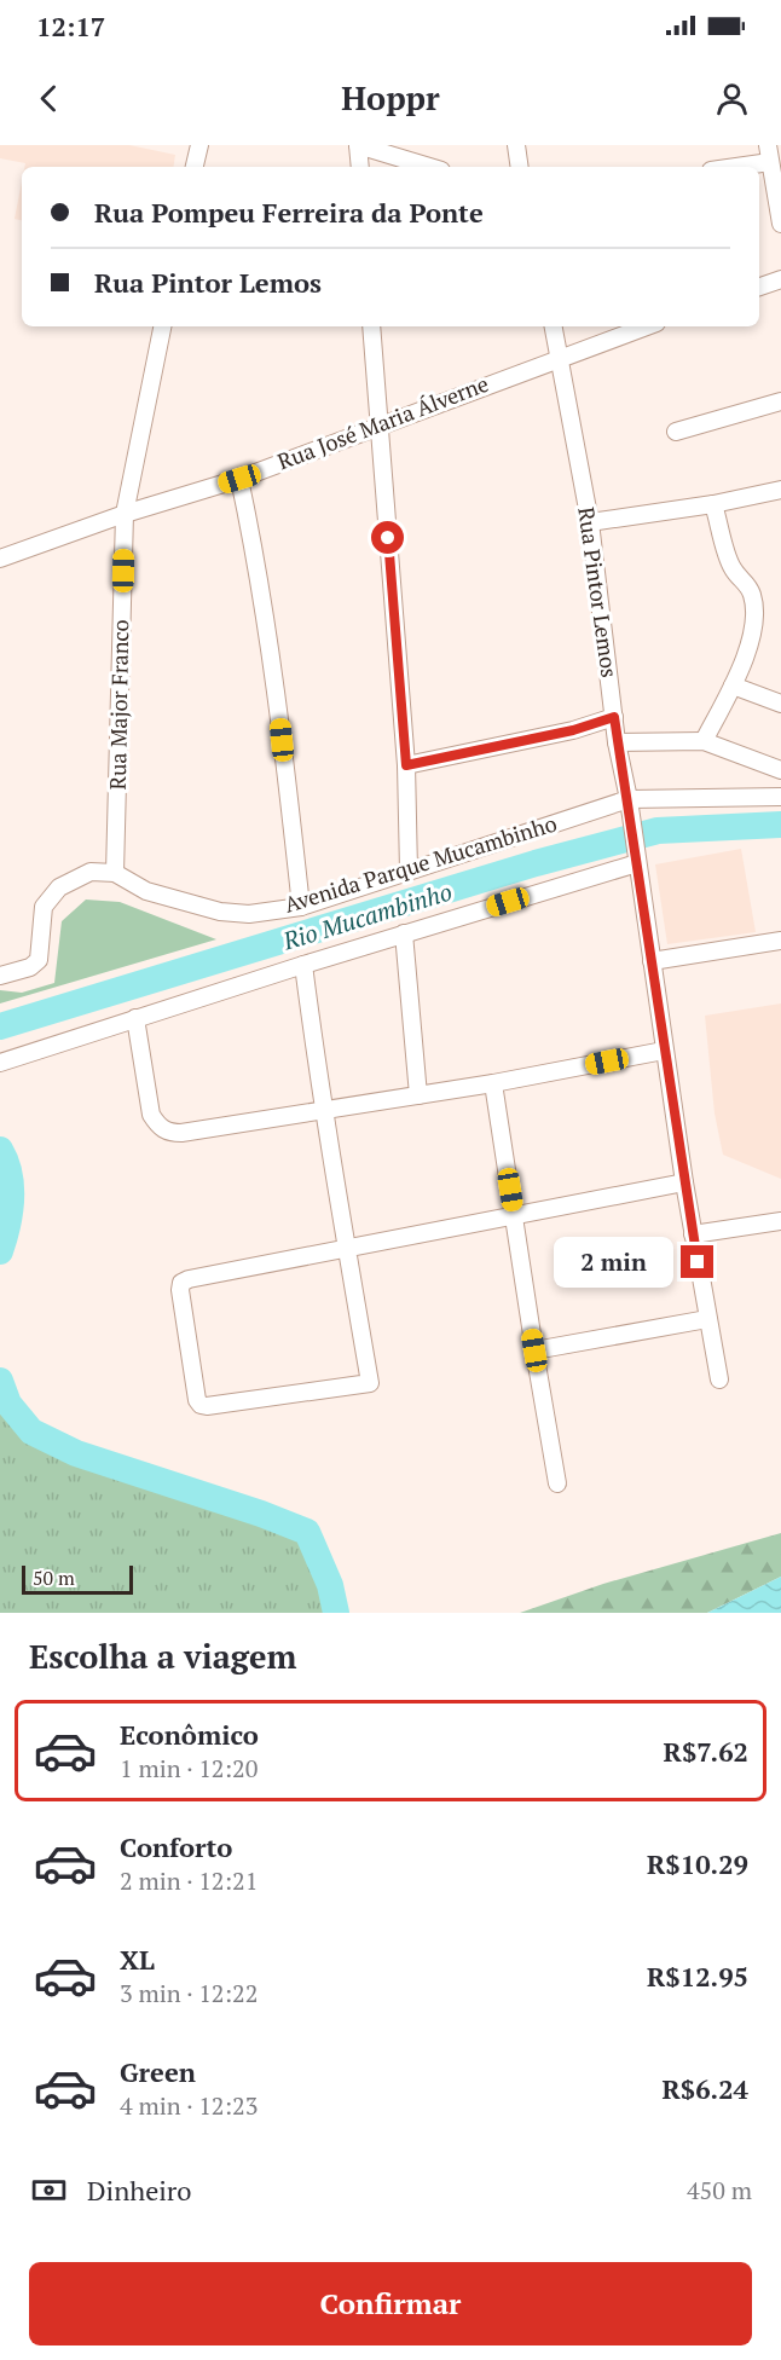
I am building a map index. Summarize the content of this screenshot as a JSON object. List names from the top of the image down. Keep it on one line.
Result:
{"streets":{"street":["Rua José Maria Álverne","Rua Pintor Lemos","Rua Major Franco","Avenida Parque Mucambinho"]},"crossings":[["Rua José Maria Álverne","Rua Pintor Lemos"],["Rua José Maria Álverne","Rua Major Franco"],["Rua Pintor Lemos","Avenida Parque Mucambinho"],["Rua Major Franco","Avenida Parque Mucambinho"]],"water":["Rio Mucambinho"],"scale_bar":"50 m","page":{"status":"12:17","header":"Hoppr","banner":["Rua Pompeu Ferreira da Ponte","Rua Pintor Lemos"],"bubble":"2 min","scale":"50 m","heading":"Escolha a viagem","list":[{"name":"Econômico","note":"1 min · 12:20","value":"R$7.62"},{"name":"Conforto","note":"2 min · 12:21","value":"R$10.29"},{"name":"XL","note":"3 min · 12:22","value":"R$12.95"},{"name":"Green","note":"4 min · 12:23","value":"R$6.24"}],"pay":["Dinheiro","450 m"],"buttons":"Confirmar"}}
